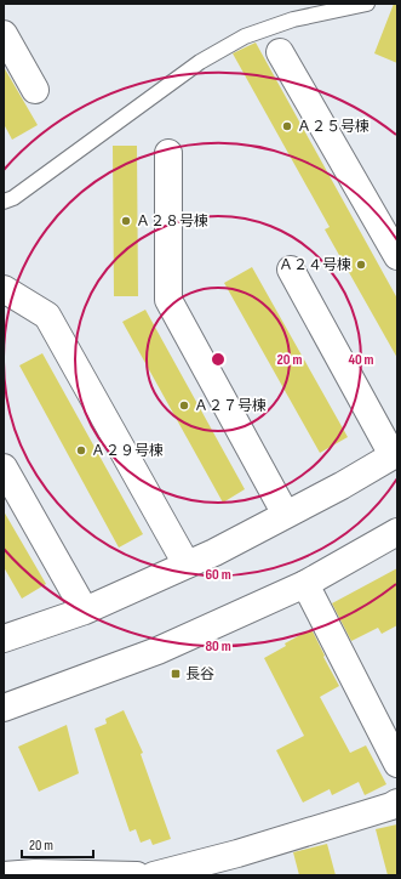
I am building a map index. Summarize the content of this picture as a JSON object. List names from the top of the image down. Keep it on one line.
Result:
{"places":{"other":["Ａ２５号棟","Ａ２８号棟","Ａ２４号棟","Ａ２７号棟","Ａ２９号棟"],"transit":["長谷"]},"scale_bar":"20 m","rings":["20 m","40 m","60 m","80 m"]}
